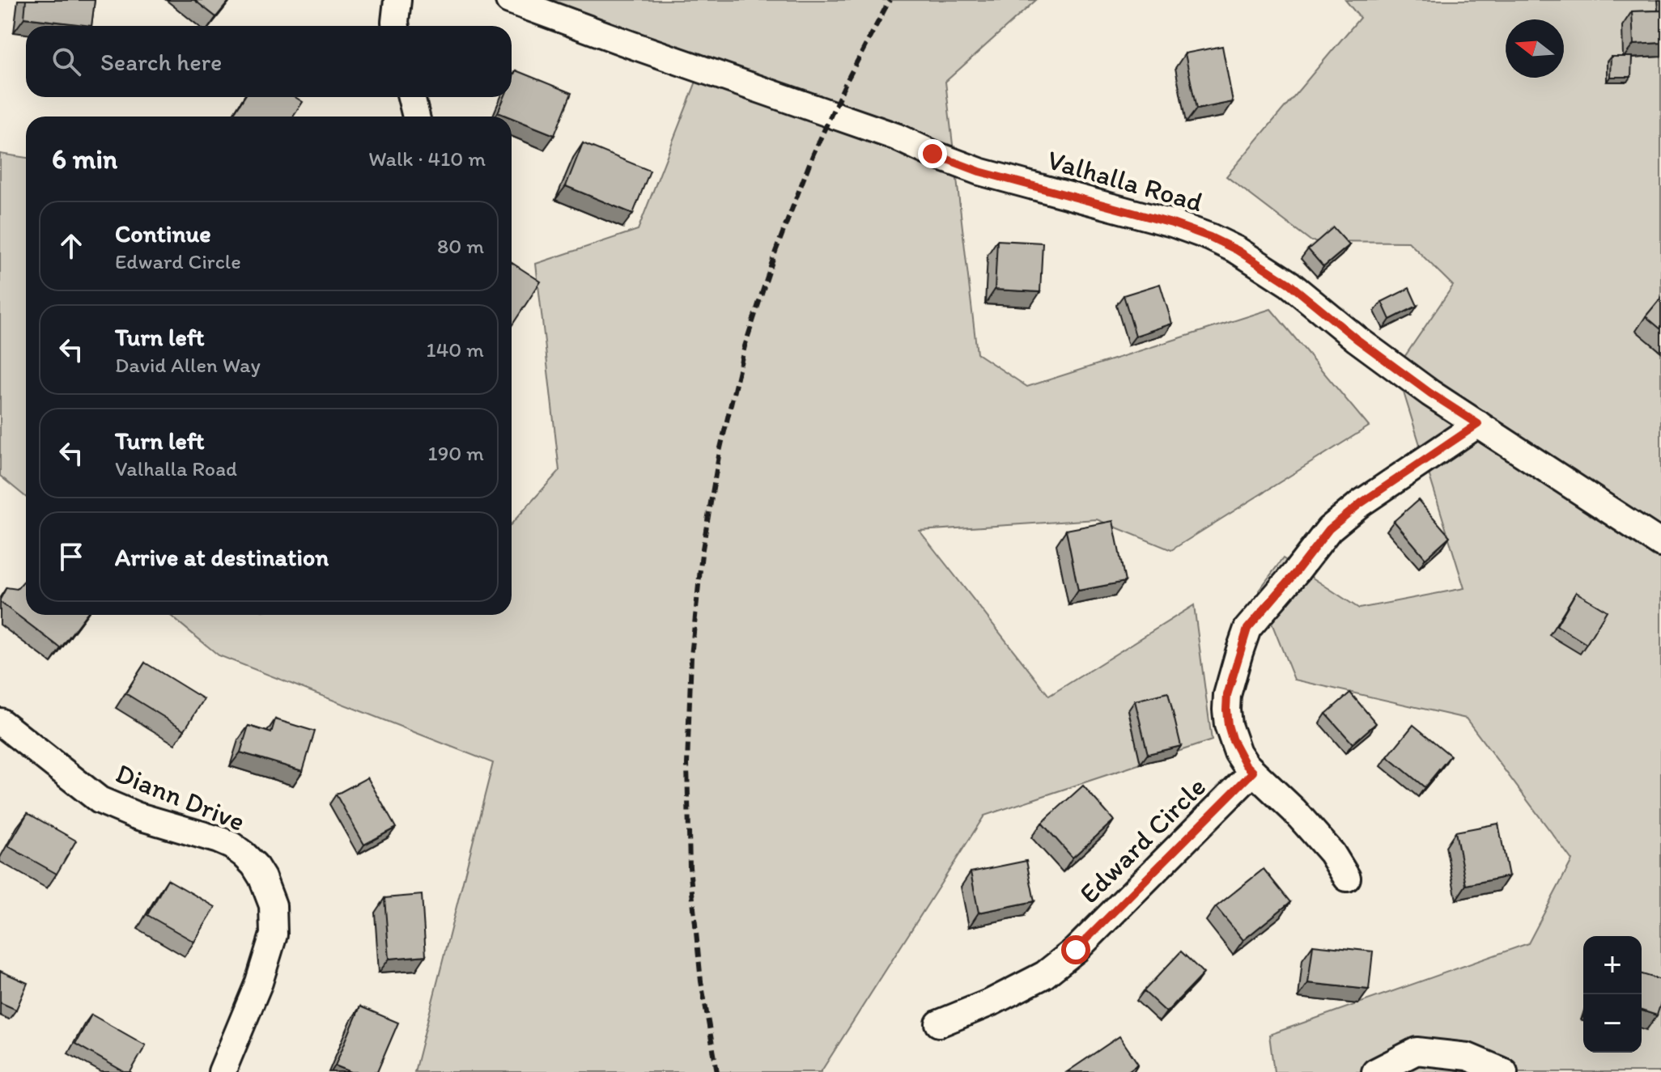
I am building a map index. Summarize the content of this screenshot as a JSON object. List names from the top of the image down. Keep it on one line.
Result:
{"streets":{"street":["Valhalla Road","Diann Drive","Edward Circle"]},"north":"left","page":{"search":"Search here","heading":["6 min","Walk · 410 m"],"list":[["Continue","Edward Circle","80 m"],["Turn left","David Allen Way","140 m"],["Turn left","Valhalla Road","190 m"],"Arrive at destination"],"map_buttons":["+","−"]}}
